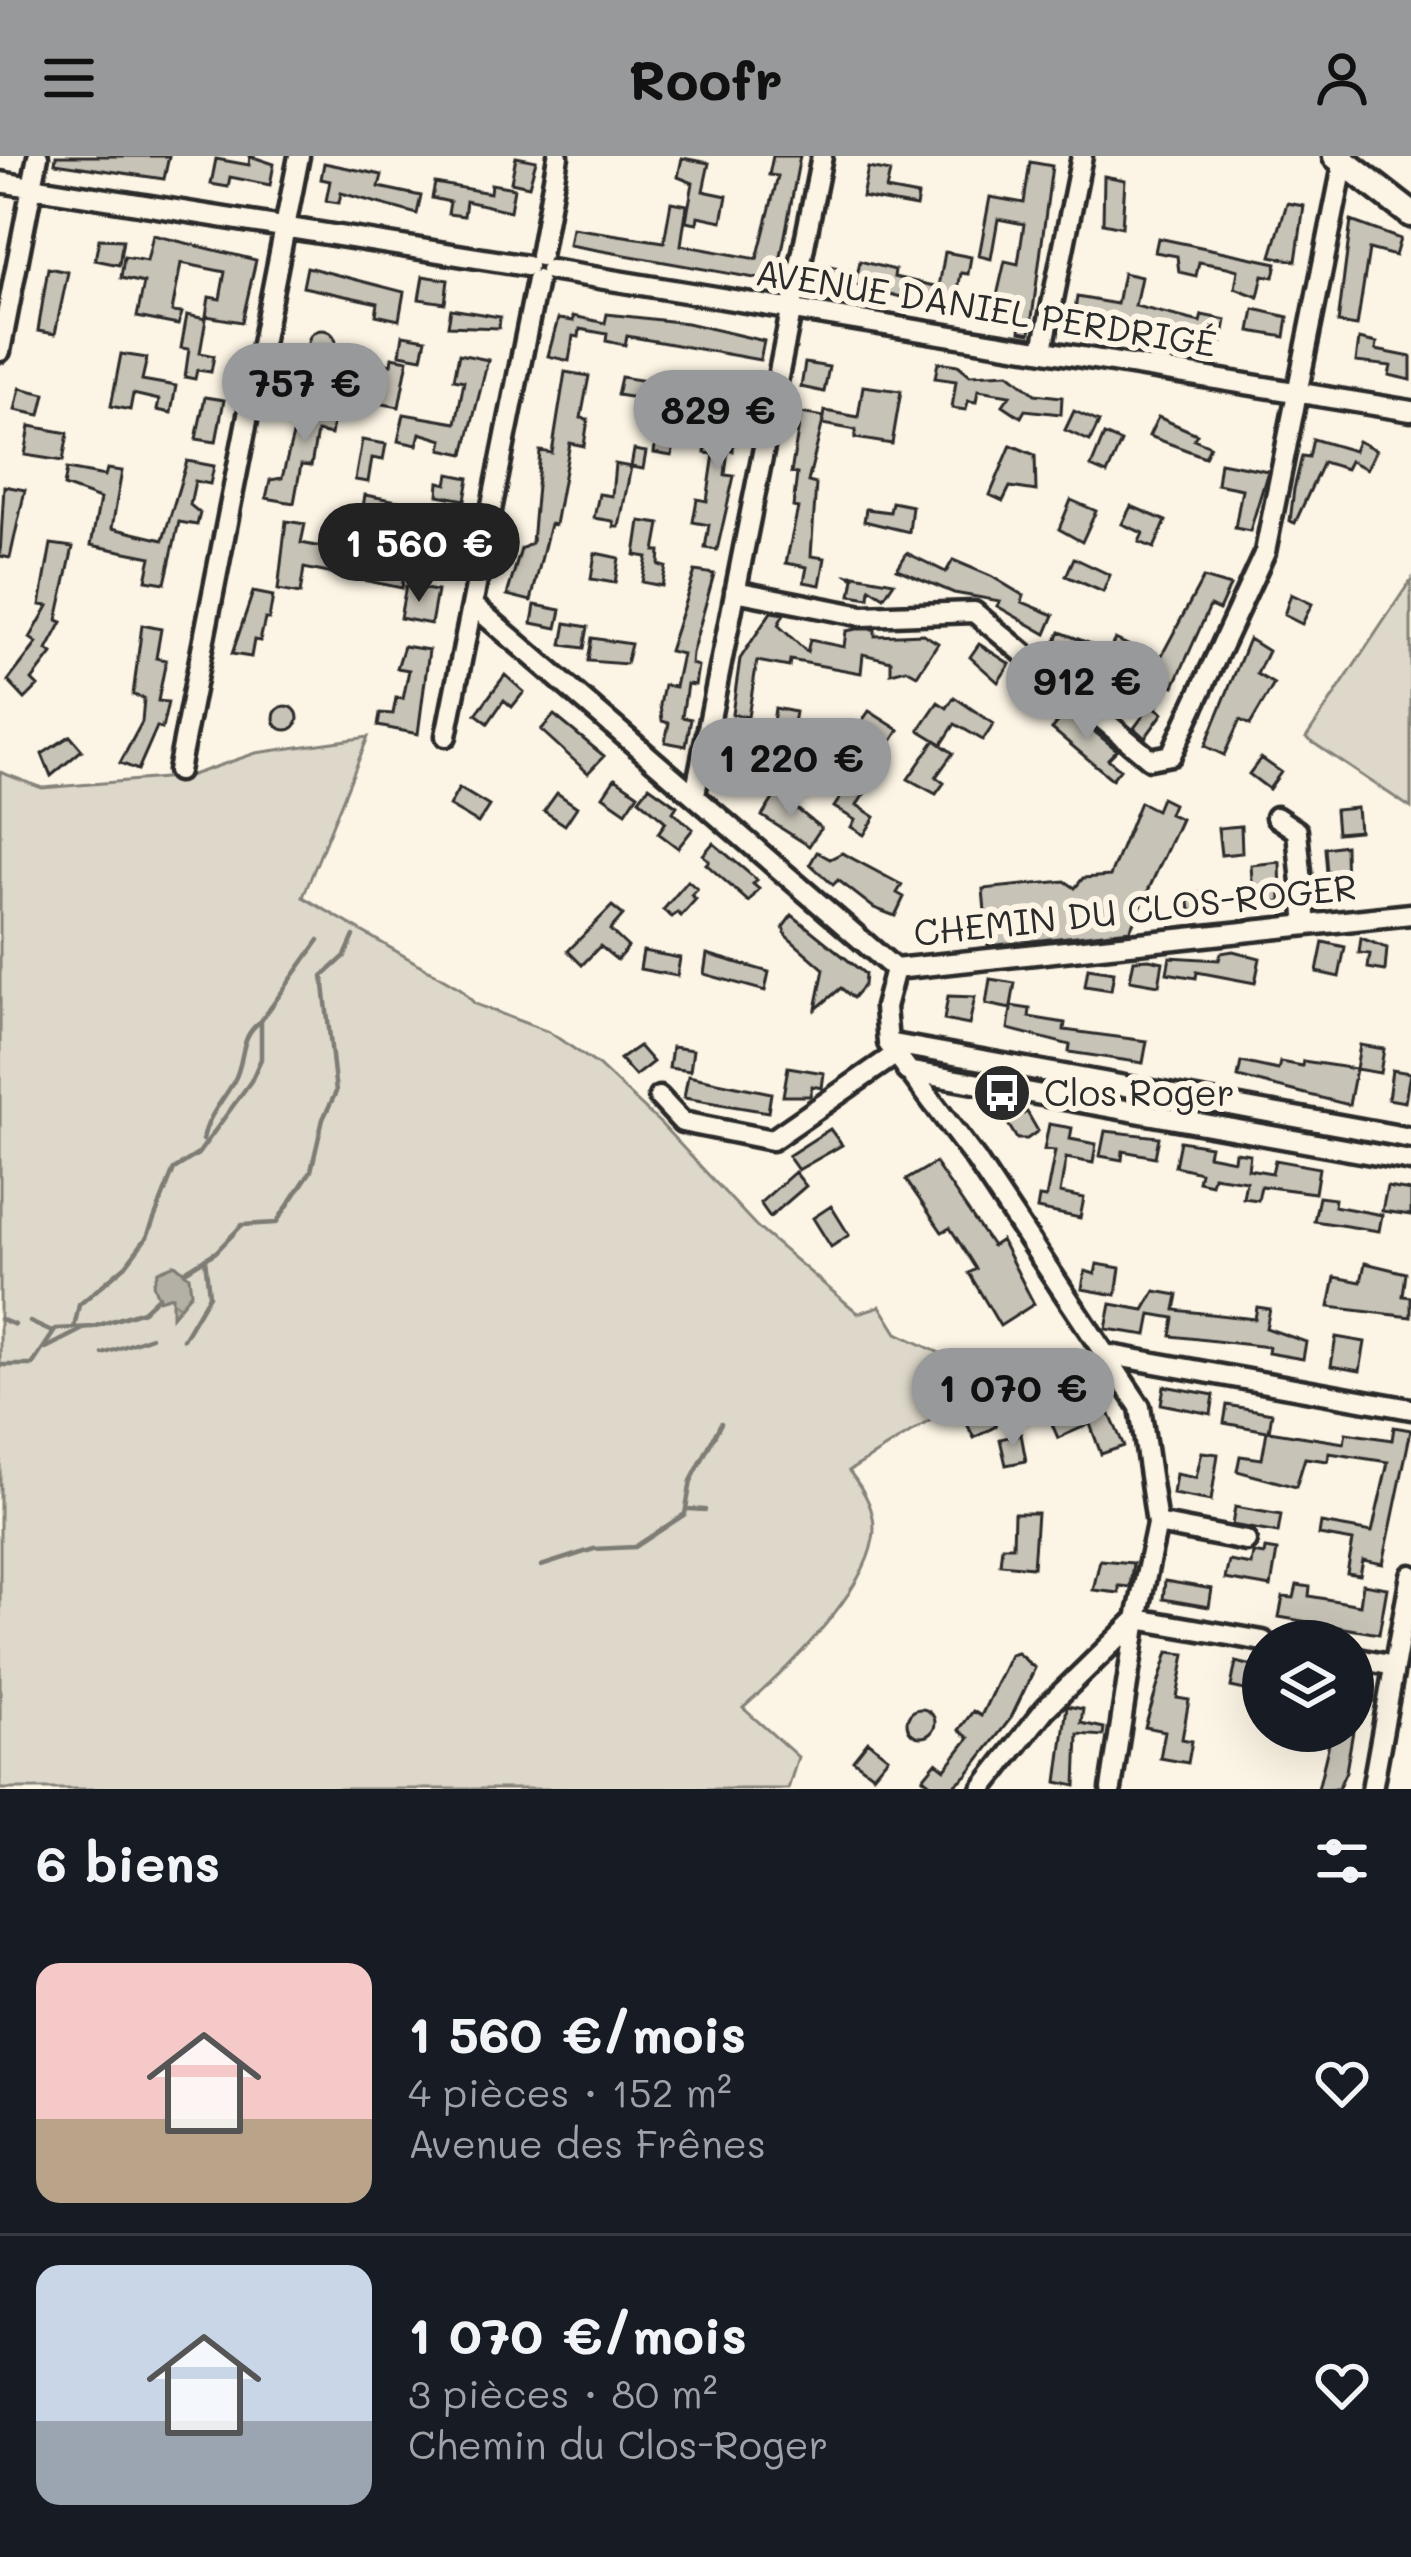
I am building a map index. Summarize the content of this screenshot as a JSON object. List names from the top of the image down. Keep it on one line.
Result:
{"streets":{"street":["AVENUE DANIEL PERDRIGÉ","CHEMIN DU CLOS-ROGER"]},"places":{"bus stop":["Clos Roger"]},"page":{"header":"Roofr","price":["757 €","829 €","1 560 €","912 €","1 220 €","1 070 €"],"heading":"6 biens","list":[{"name":"1 560 €/mois","note":"4 pièces · 152 m² · Avenue des Frênes"},{"name":"1 070 €/mois","note":"3 pièces · 80 m² · Chemin du Clos-Roger"}]}}
